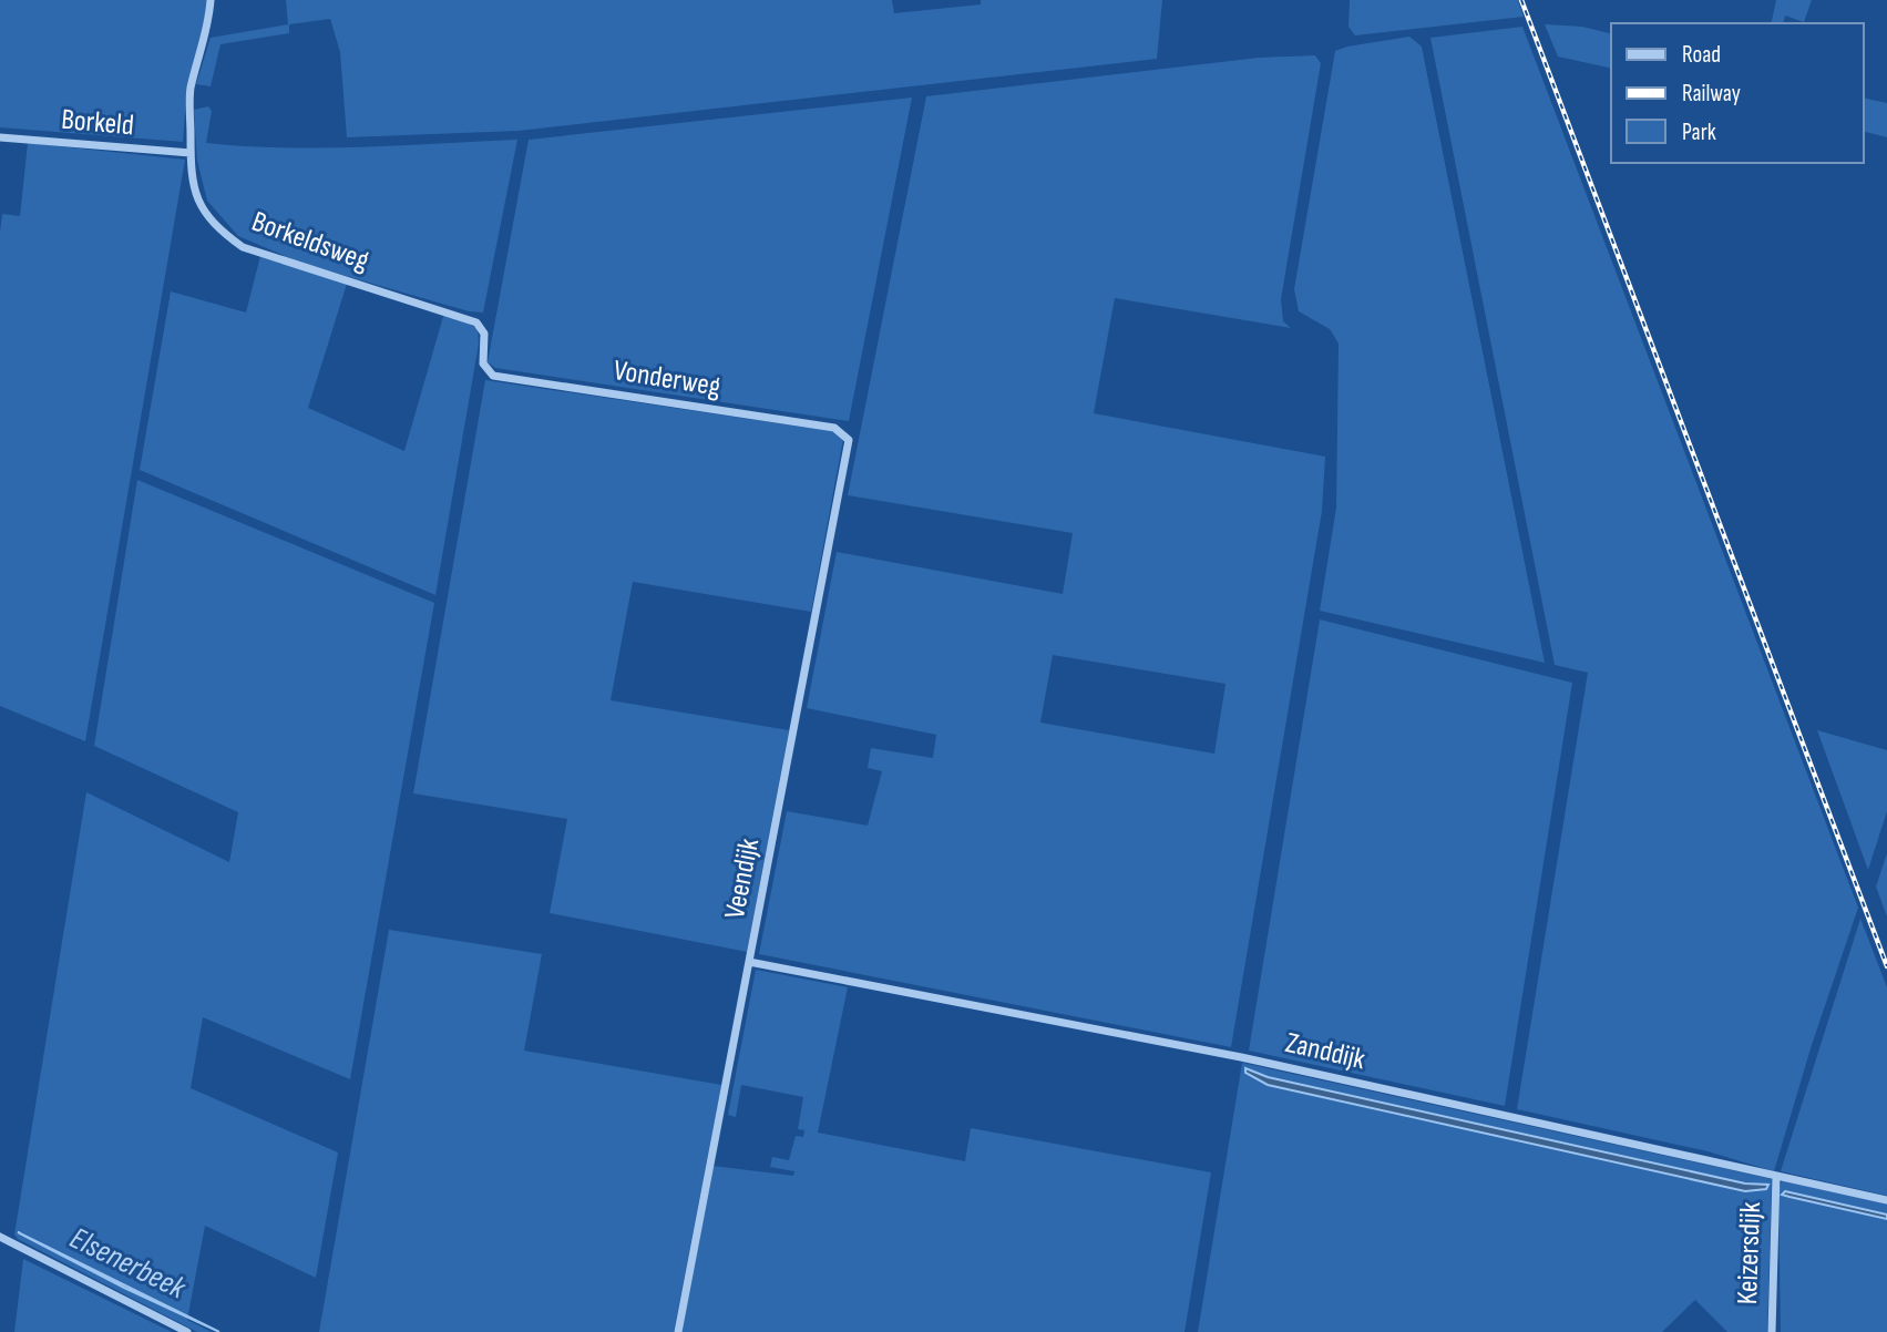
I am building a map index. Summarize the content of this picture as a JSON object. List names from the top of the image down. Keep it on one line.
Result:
{"streets":{"street":["Borkeld","Borkeldsweg","Vonderweg","Veendijk","Zanddijk","Keizersdijk"]},"crossings":[["Borkeld","Borkeldsweg"],["Borkeldsweg","Vonderweg"],["Vonderweg","Veendijk"],["Veendijk","Zanddijk"],["Zanddijk","Keizersdijk"]],"water":["Elsenerbeek"],"legend":["Road","Railway","Park"]}
